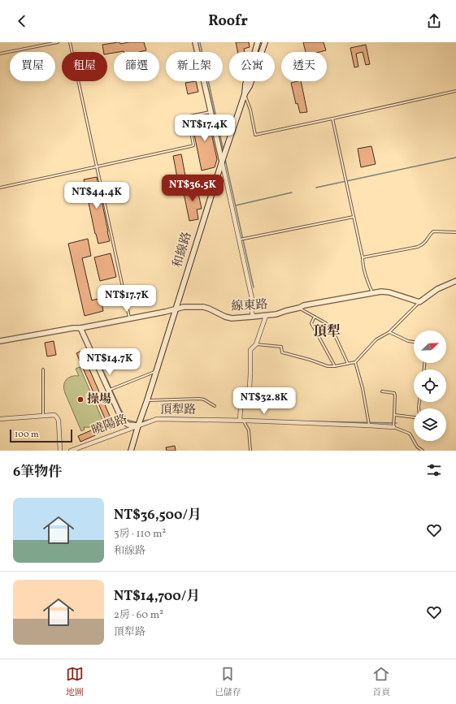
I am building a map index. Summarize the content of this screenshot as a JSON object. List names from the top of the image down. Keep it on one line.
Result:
{"streets":{"main road":["和線路"],"street":["線東路","頂犁路","曉陽路"]},"crossings":[["和線路","線東路"],["和線路","頂犁路"],["和線路","曉陽路"],["頂犁路","曉陽路"]],"districts":["頂犁"],"places":["操場"],"scale_bar":"100 m","north":"top right","page":{"header":"Roofr","chip":["買屋","租屋","篩選","新上架","公寓","透天"],"price":["NT$17.4K","NT$36.5K","NT$44.4K","NT$17.7K","NT$14.7K","NT$32.8K"],"scale":"100 m","heading":"6筆物件","list":[{"name":"NT$36,500/月","note":"3房 · 110 m² · 和線路"},{"name":"NT$14,700/月","note":"2房 · 60 m² · 頂犁路"}],"tabs":["地圖","已儲存","首頁"]}}
